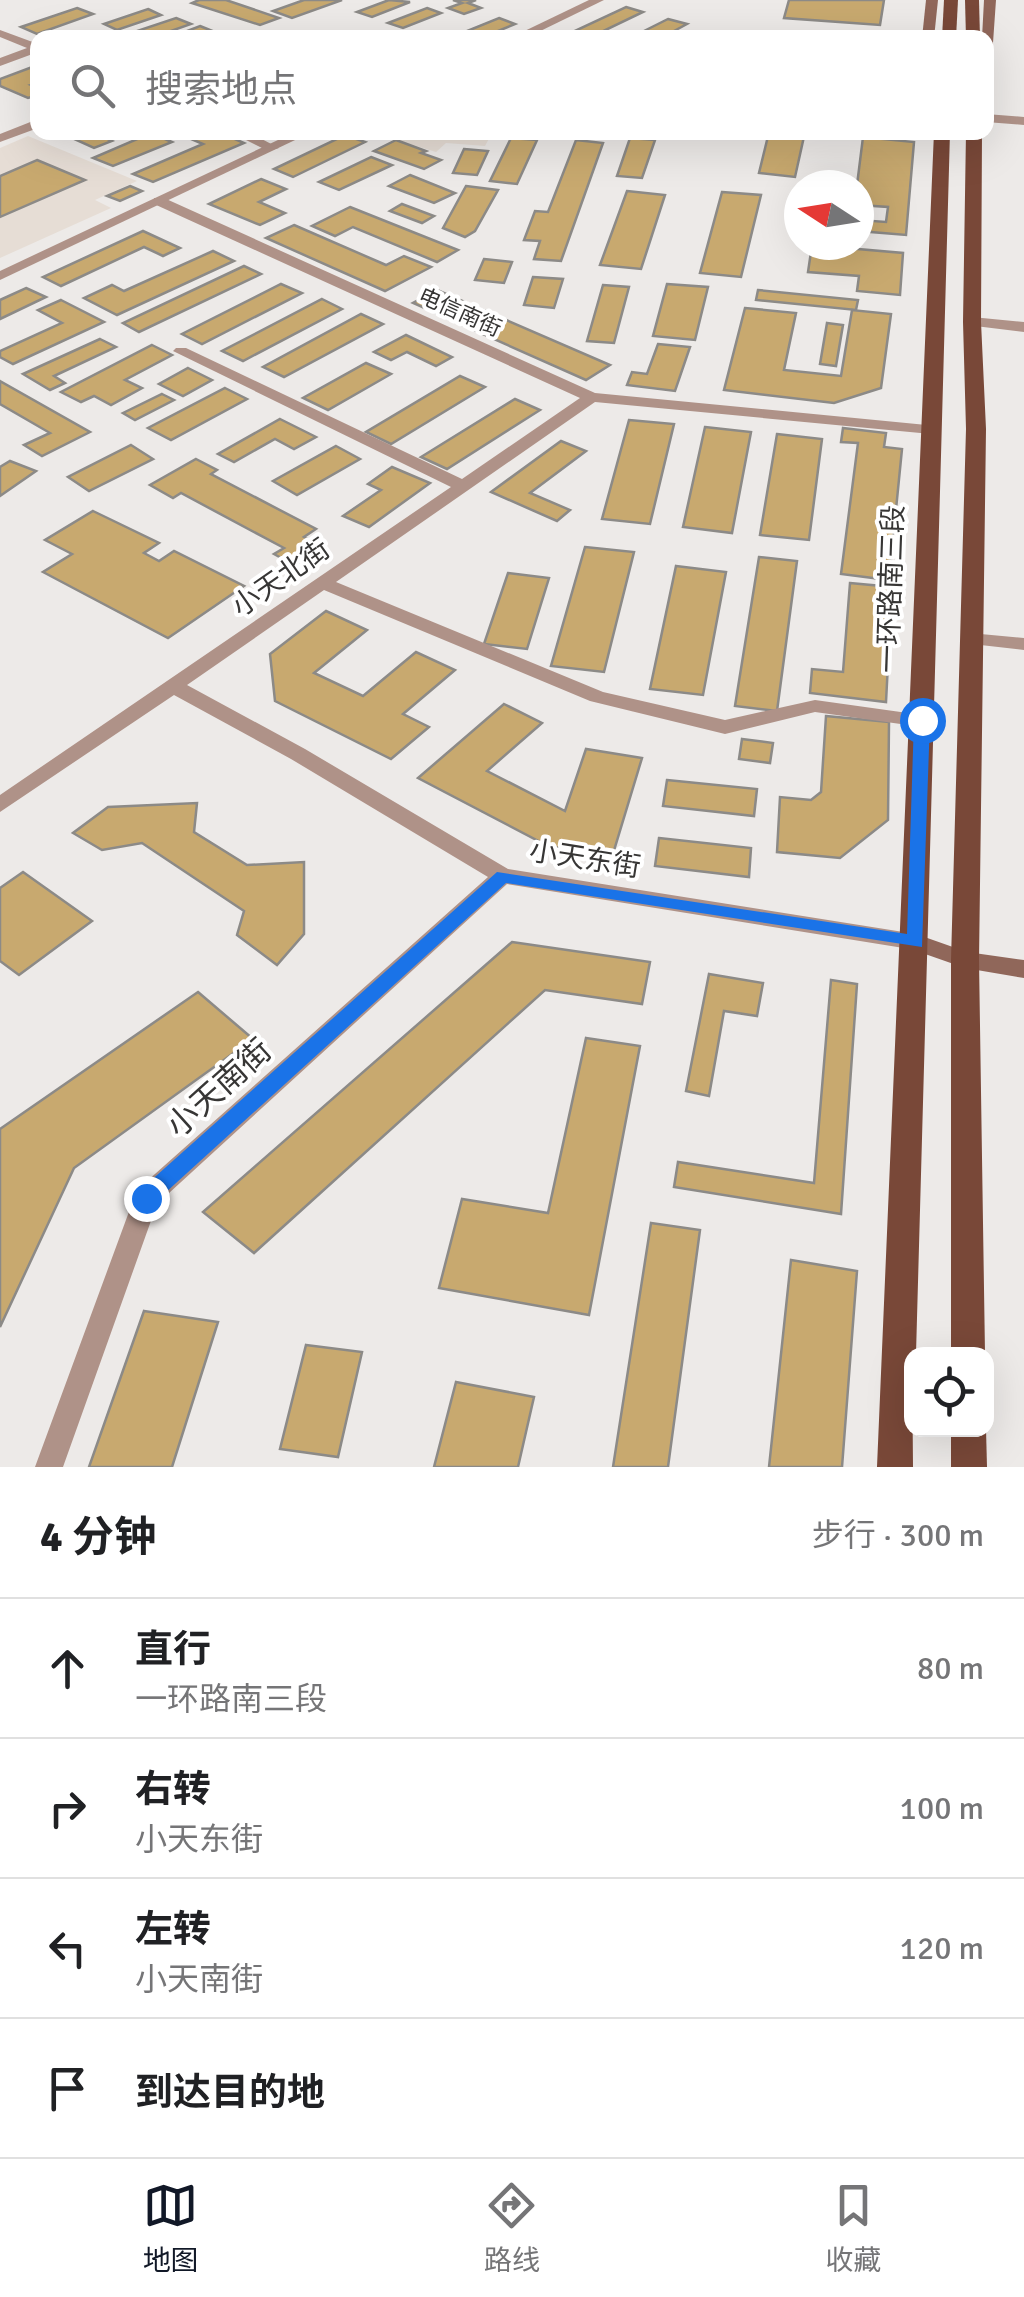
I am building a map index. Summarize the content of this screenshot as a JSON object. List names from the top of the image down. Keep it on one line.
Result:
{"streets":{"main road":["一环路南三段"],"street":["电信南街","小天北街","小天东街","小天南街"]},"crossings":[["电信南街","小天北街"],["电信南街","一环路南三段"],["小天北街","小天东街"],["一环路南三段","小天东街"],["小天东街","小天南街"]],"north":"left","page":{"search":"搜索地点","heading":["4 分钟","步行 · 300 m"],"list":[["直行","一环路南三段","80 m"],["右转","小天东街","100 m"],["左转","小天南街","120 m"],"到达目的地"],"nav":["地图","路线","收藏"]}}
